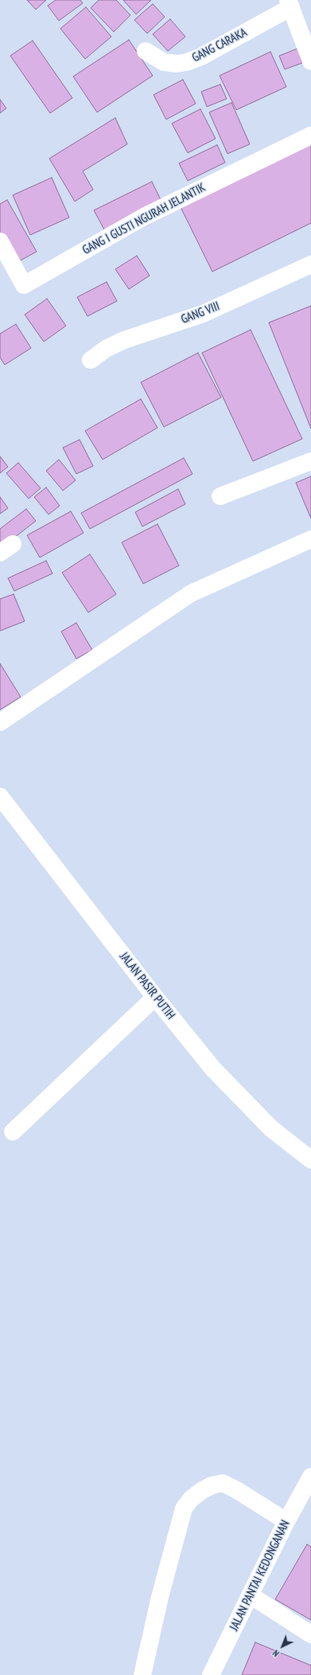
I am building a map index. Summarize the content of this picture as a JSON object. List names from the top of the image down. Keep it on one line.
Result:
{"streets":{"street":["GANG CARAKA","GANG I GUSTI NGURAH JELANTIK","GANG VIII","JALAN PASIR PUTIH","JALAN PANTAI KEDONGANAN"]},"north":"bottom left"}
